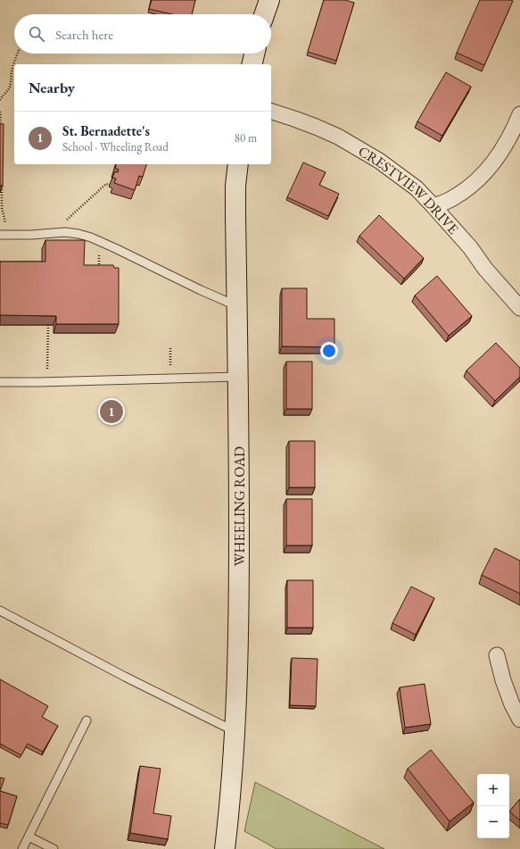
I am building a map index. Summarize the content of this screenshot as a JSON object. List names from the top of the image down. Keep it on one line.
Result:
{"streets":{"street":["CRESTVIEW DRIVE","WHEELING ROAD"]},"page":{"search":"Search here","heading":"Nearby","list":[{"mark":"1","name":"St. Bernadette's","note":"School · Wheeling Road","value":"80 m"}],"pins":"1","map_buttons":["+","−"]}}
